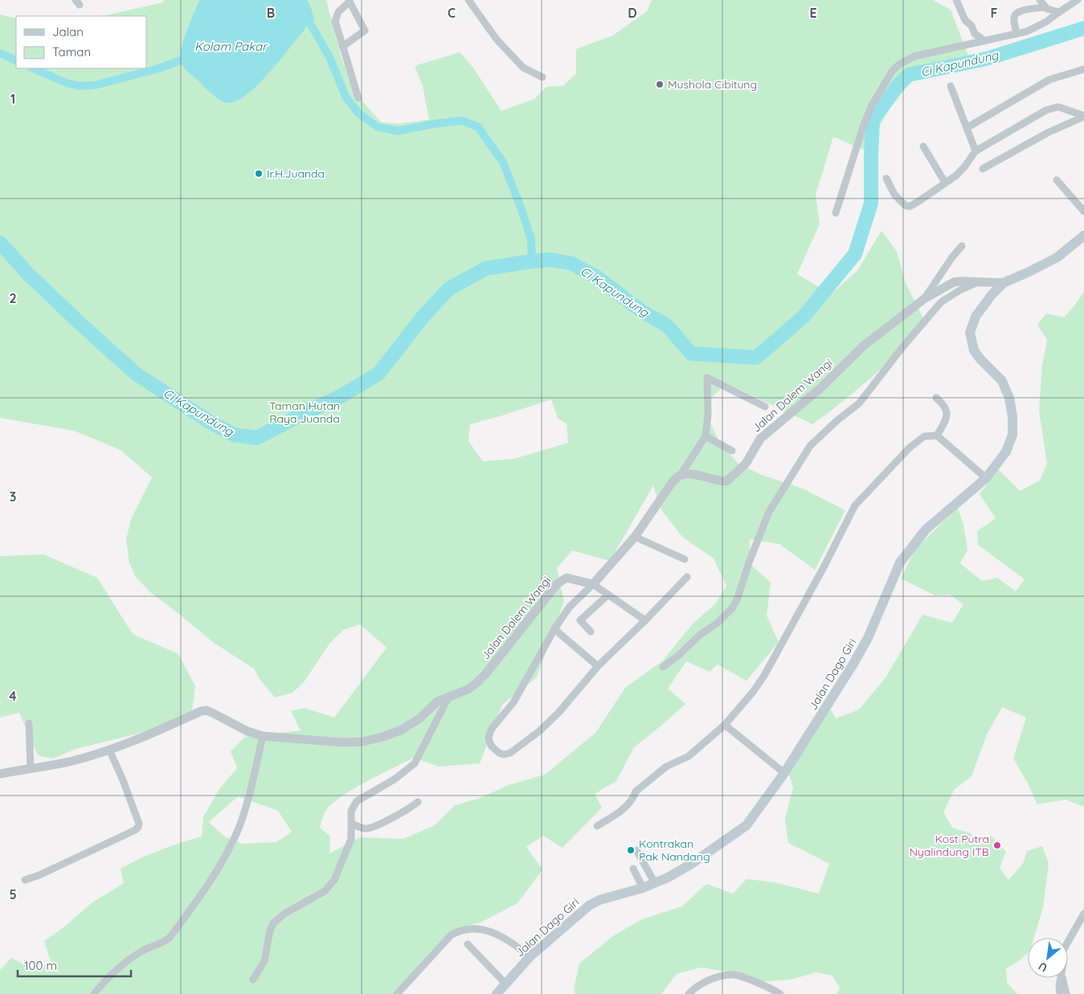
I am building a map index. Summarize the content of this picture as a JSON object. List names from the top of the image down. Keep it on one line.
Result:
{"streets":{"main road":["Jalan Dago Giri"],"street":["Jalan Dalem Wangi"]},"crossings":[["Jalan Dalem Wangi","Jalan Dago Giri"]],"water":["Kolam Pakar","Ci Kapundung"],"parks":["Taman Hutan Raya Juanda"],"places":["Mushola Cibitung","Ir.H.Juanda","Kost Putra Nyalindung ITB","Kontrakan Pak Nandang"],"legend":["Jalan","Taman"],"scale_bar":"100 m","north":"bottom left","grid":{"columns":["B","C","D","E","F"],"rows":["1","2","3","4","5"]}}
